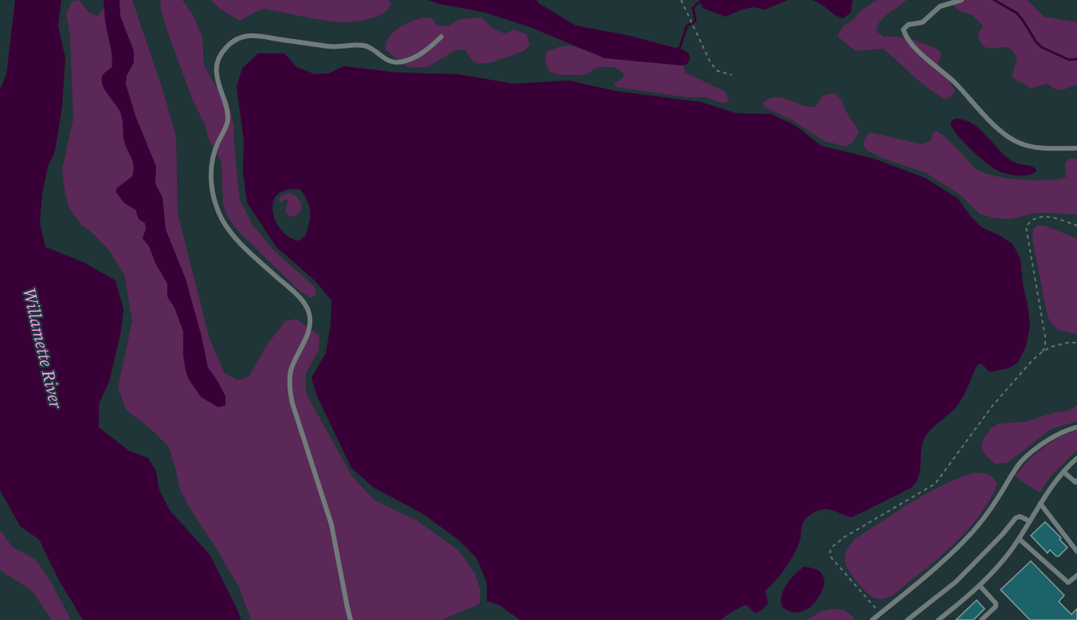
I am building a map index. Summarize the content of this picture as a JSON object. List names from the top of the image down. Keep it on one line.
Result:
{"water":["Willamette River"]}
